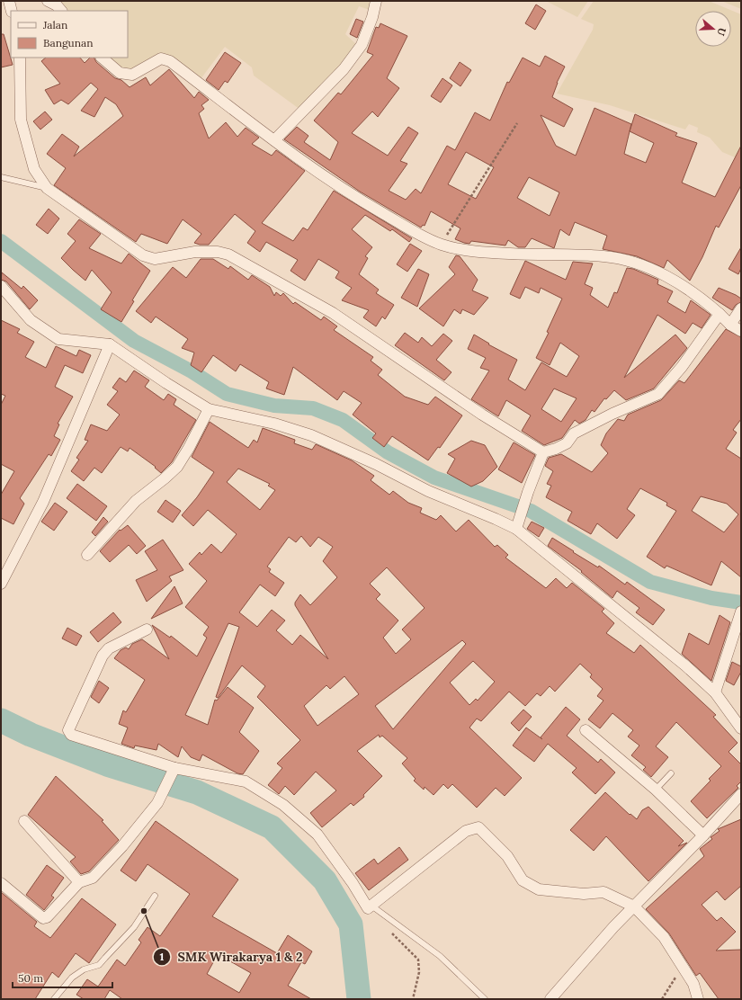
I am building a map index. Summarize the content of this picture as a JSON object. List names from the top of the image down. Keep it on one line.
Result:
{"places":["SMK Wirakarya 1 & 2"],"legend":["Jalan","Bangunan"],"scale_bar":"50 m","north":"right"}
